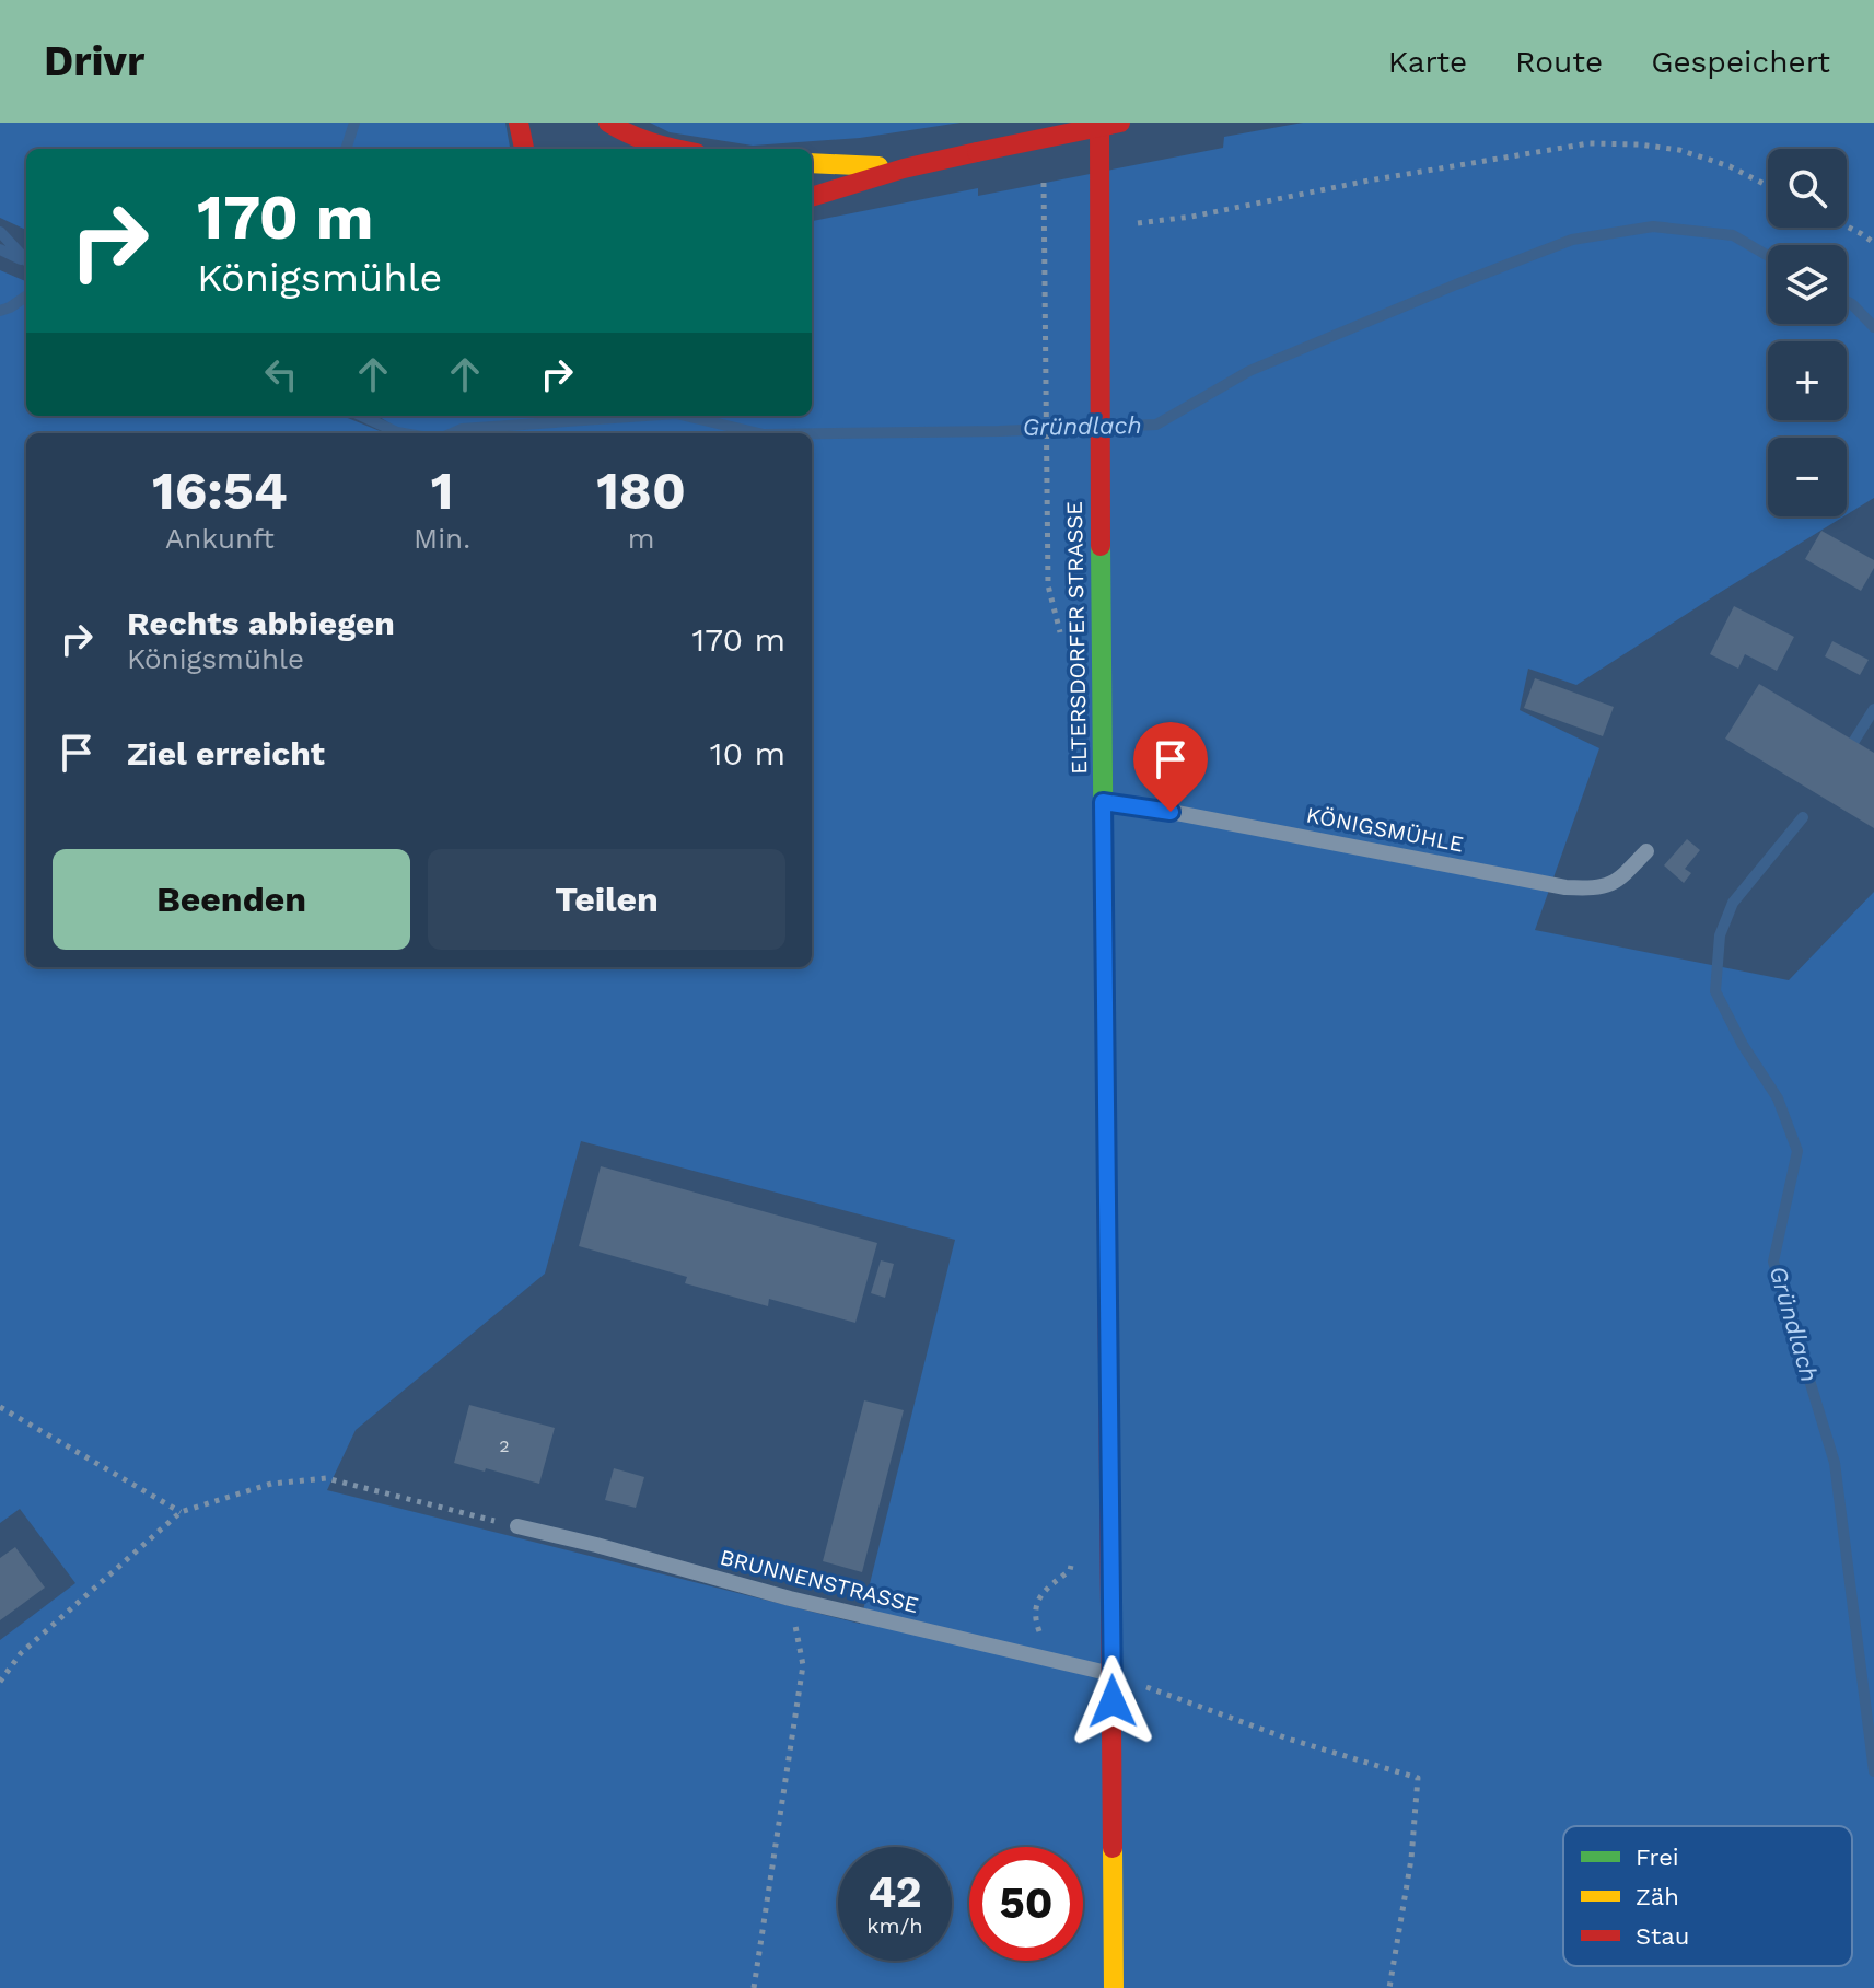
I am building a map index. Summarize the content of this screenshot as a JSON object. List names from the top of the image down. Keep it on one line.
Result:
{"streets":{"main road":["ELTERSDORFER STRASSE"],"lane":["KÖNIGSMÜHLE","BRUNNENSTRASSE"]},"crossings":[["ELTERSDORFER STRASSE","KÖNIGSMÜHLE"],["ELTERSDORFER STRASSE","BRUNNENSTRASSE"]],"water":["Gründlach"],"house_numbers":["2"],"legend":["Frei","Zäh","Stau"],"page":{"header":"Drivr","nav":["Karte","Route","Gespeichert"],"map_buttons":["+","−"],"turn":["170 m","Königsmühle"],"eta":["16:54","Ankunft","1","Min.","180","m"],"list":[{"name":"Rechts abbiegen","note":"Königsmühle","value":"170 m"},{"name":"Ziel erreicht","value":"10 m"}],"buttons":["Beenden","Teilen"],"speed":"42 km/h","limit":"50"}}
